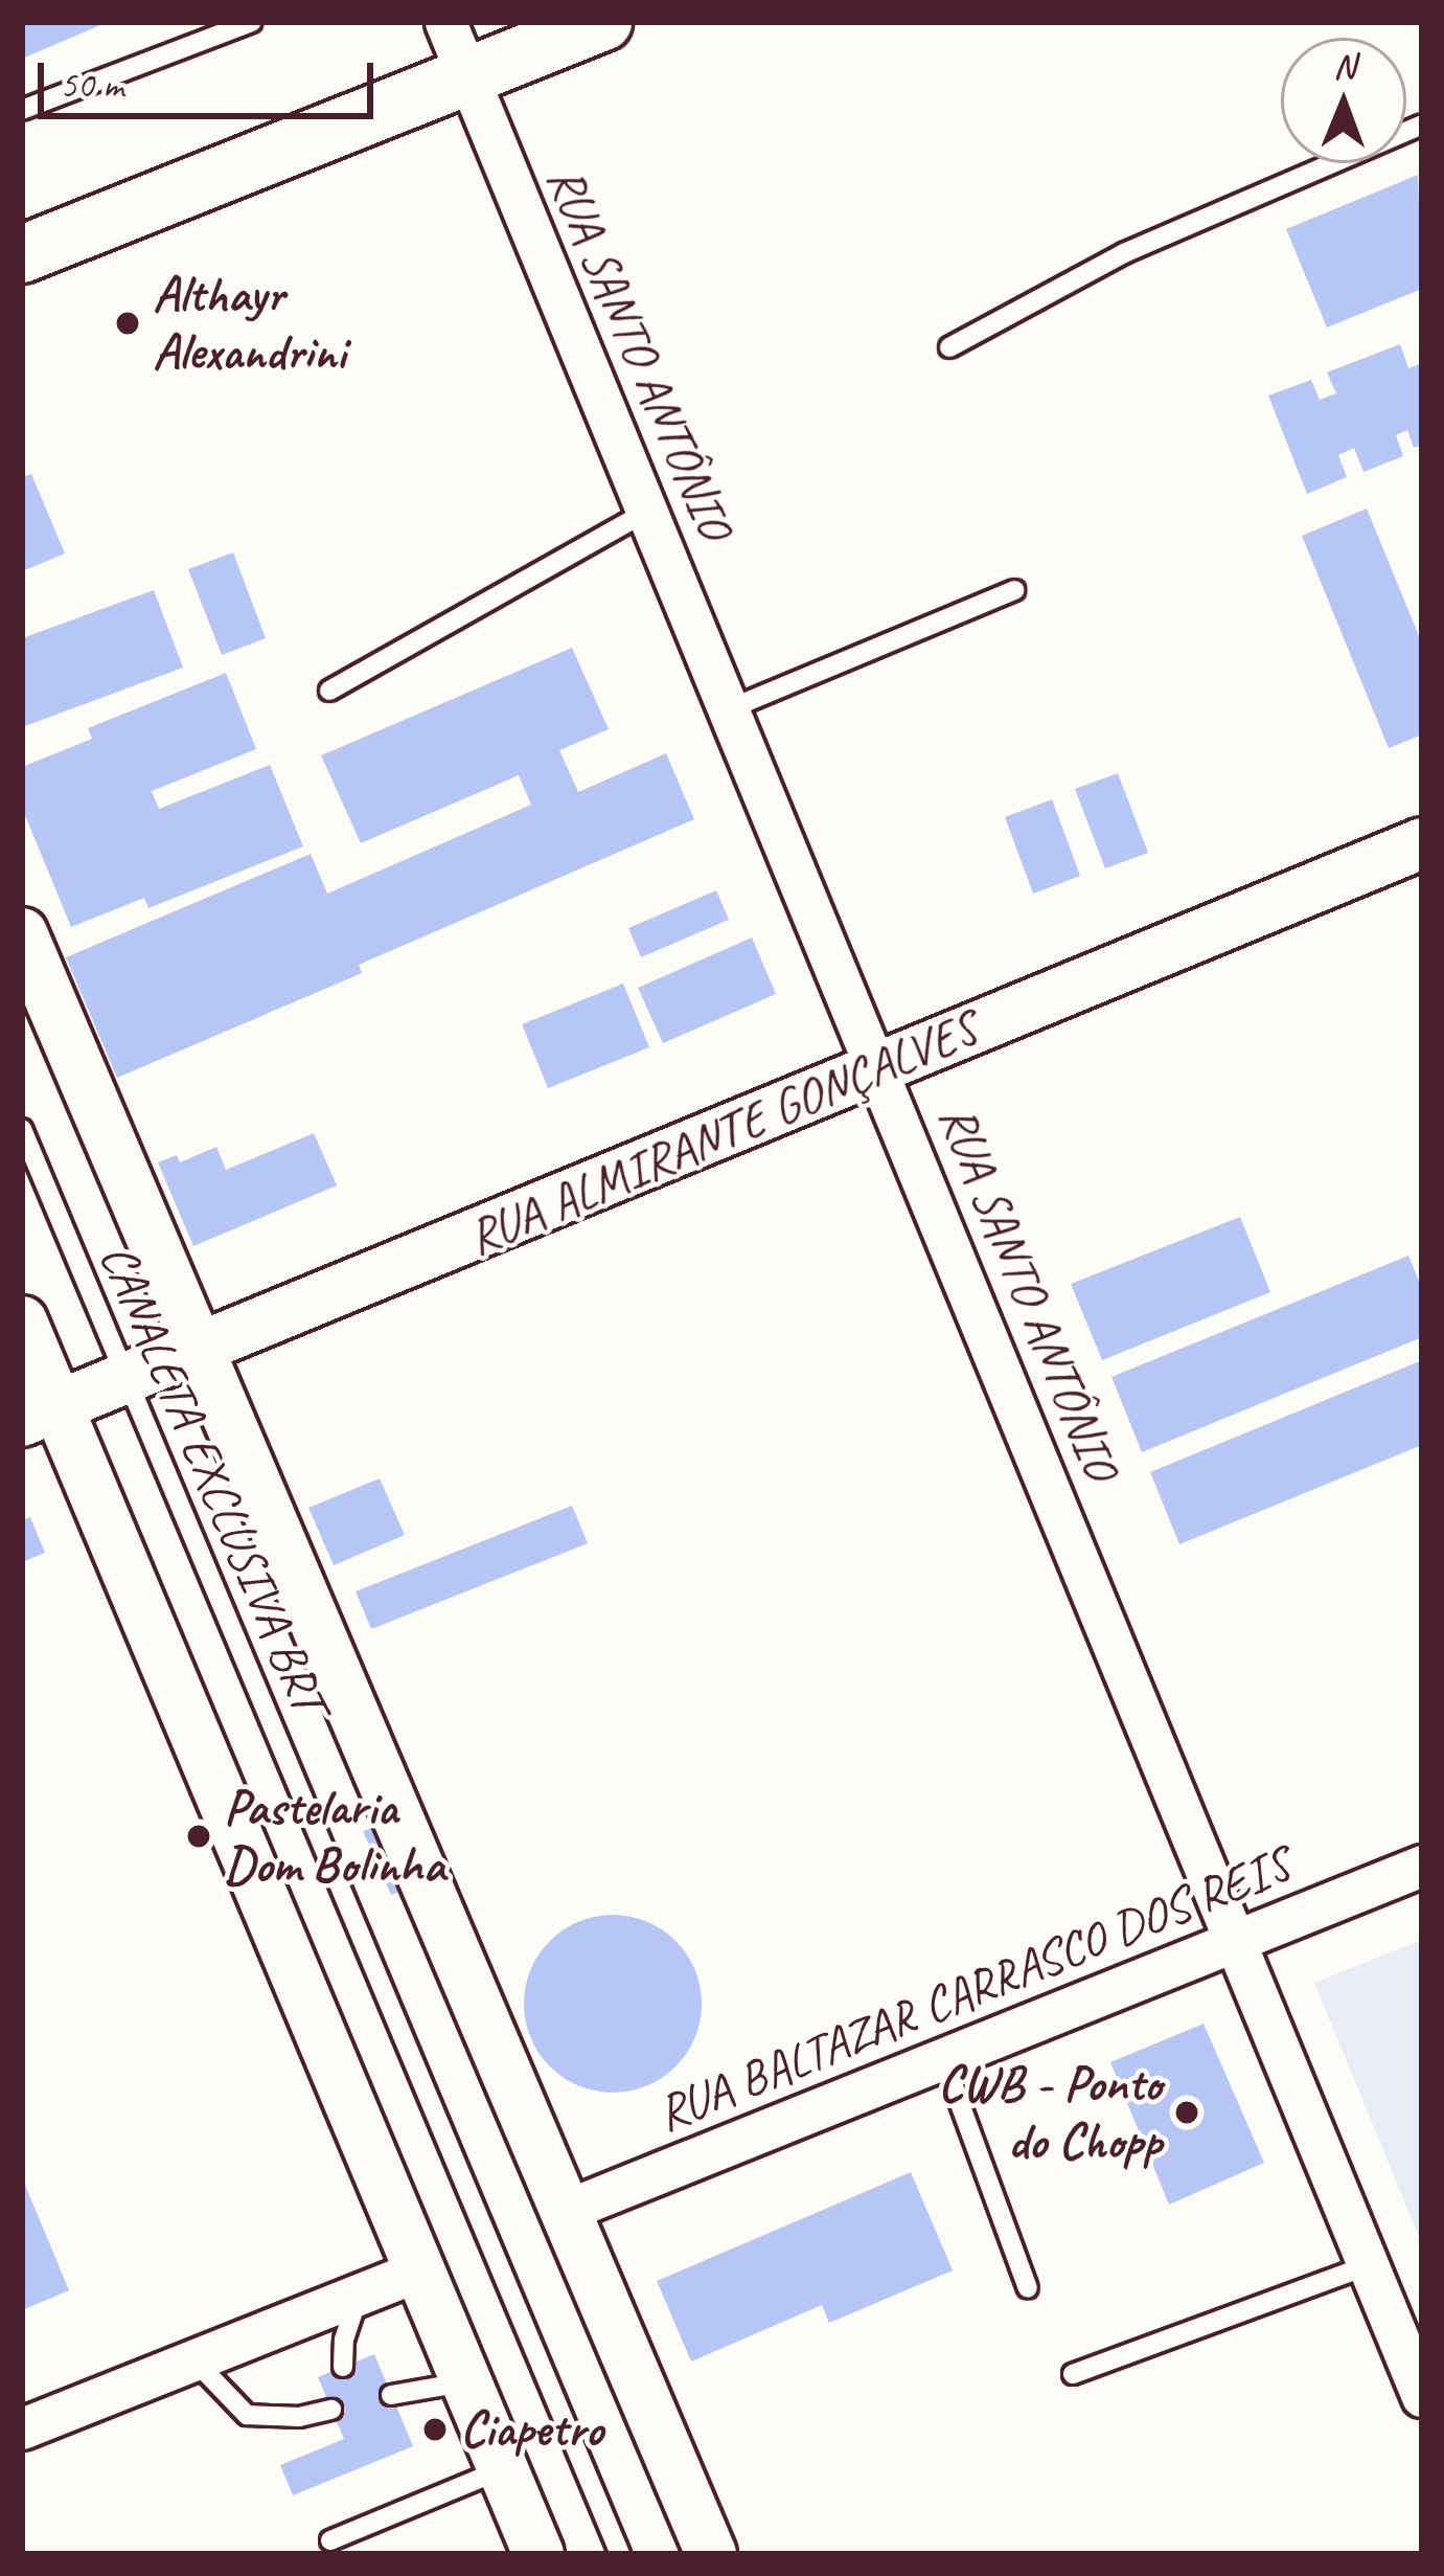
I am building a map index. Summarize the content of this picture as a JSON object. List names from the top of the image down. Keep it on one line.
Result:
{"streets":{"street":["RUA SANTO ANTÔNIO","RUA ALMIRANTE GONÇALVES","RUA BALTAZAR CARRASCO DOS REIS"],"lane":["CANALETA EXCLUSIVA BRT"]},"crossings":[["RUA SANTO ANTÔNIO","RUA ALMIRANTE GONÇALVES"],["RUA SANTO ANTÔNIO","RUA BALTAZAR CARRASCO DOS REIS"],["RUA ALMIRANTE GONÇALVES","CANALETA EXCLUSIVA BRT"]],"places":["Althayr Alexandrini","Pastelaria Dom Bolinha","CWB - Ponto do Chopp","Ciapetro"],"scale_bar":"50 m","north":"top"}
